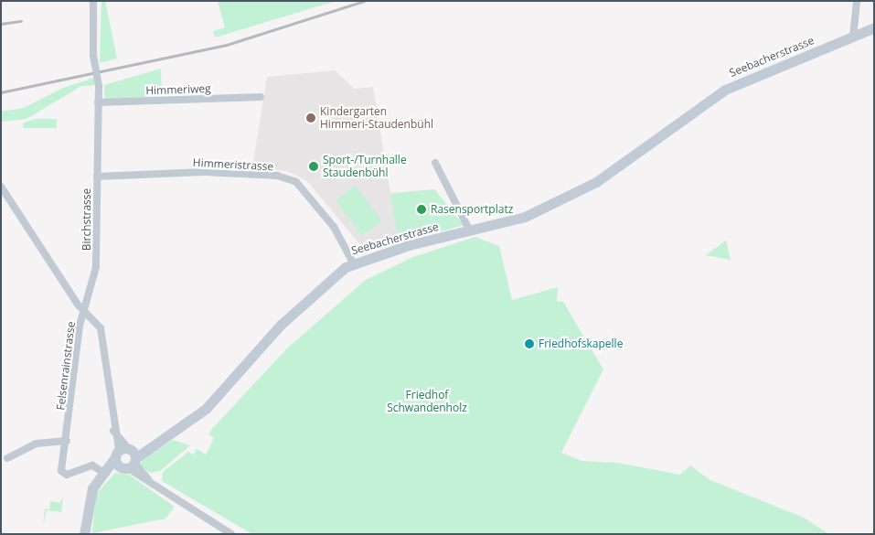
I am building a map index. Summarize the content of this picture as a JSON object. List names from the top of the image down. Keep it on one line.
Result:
{"streets":{"street":["Seebacherstrasse","Himmeriweg","Himmeristrasse","Birchstrasse","Felsenrainstrasse"]},"crossings":[["Seebacherstrasse","Himmeristrasse"],["Seebacherstrasse","Felsenrainstrasse"],["Himmeriweg","Birchstrasse"],["Himmeristrasse","Birchstrasse"],["Birchstrasse","Felsenrainstrasse"]],"parks":["Friedhof Schwandenholz"],"places":["Kindergarten Himmeri-Staudenbühl","Sport-/Turnhalle Staudenbühl","Rasensportplatz","Friedhofskapelle"]}
